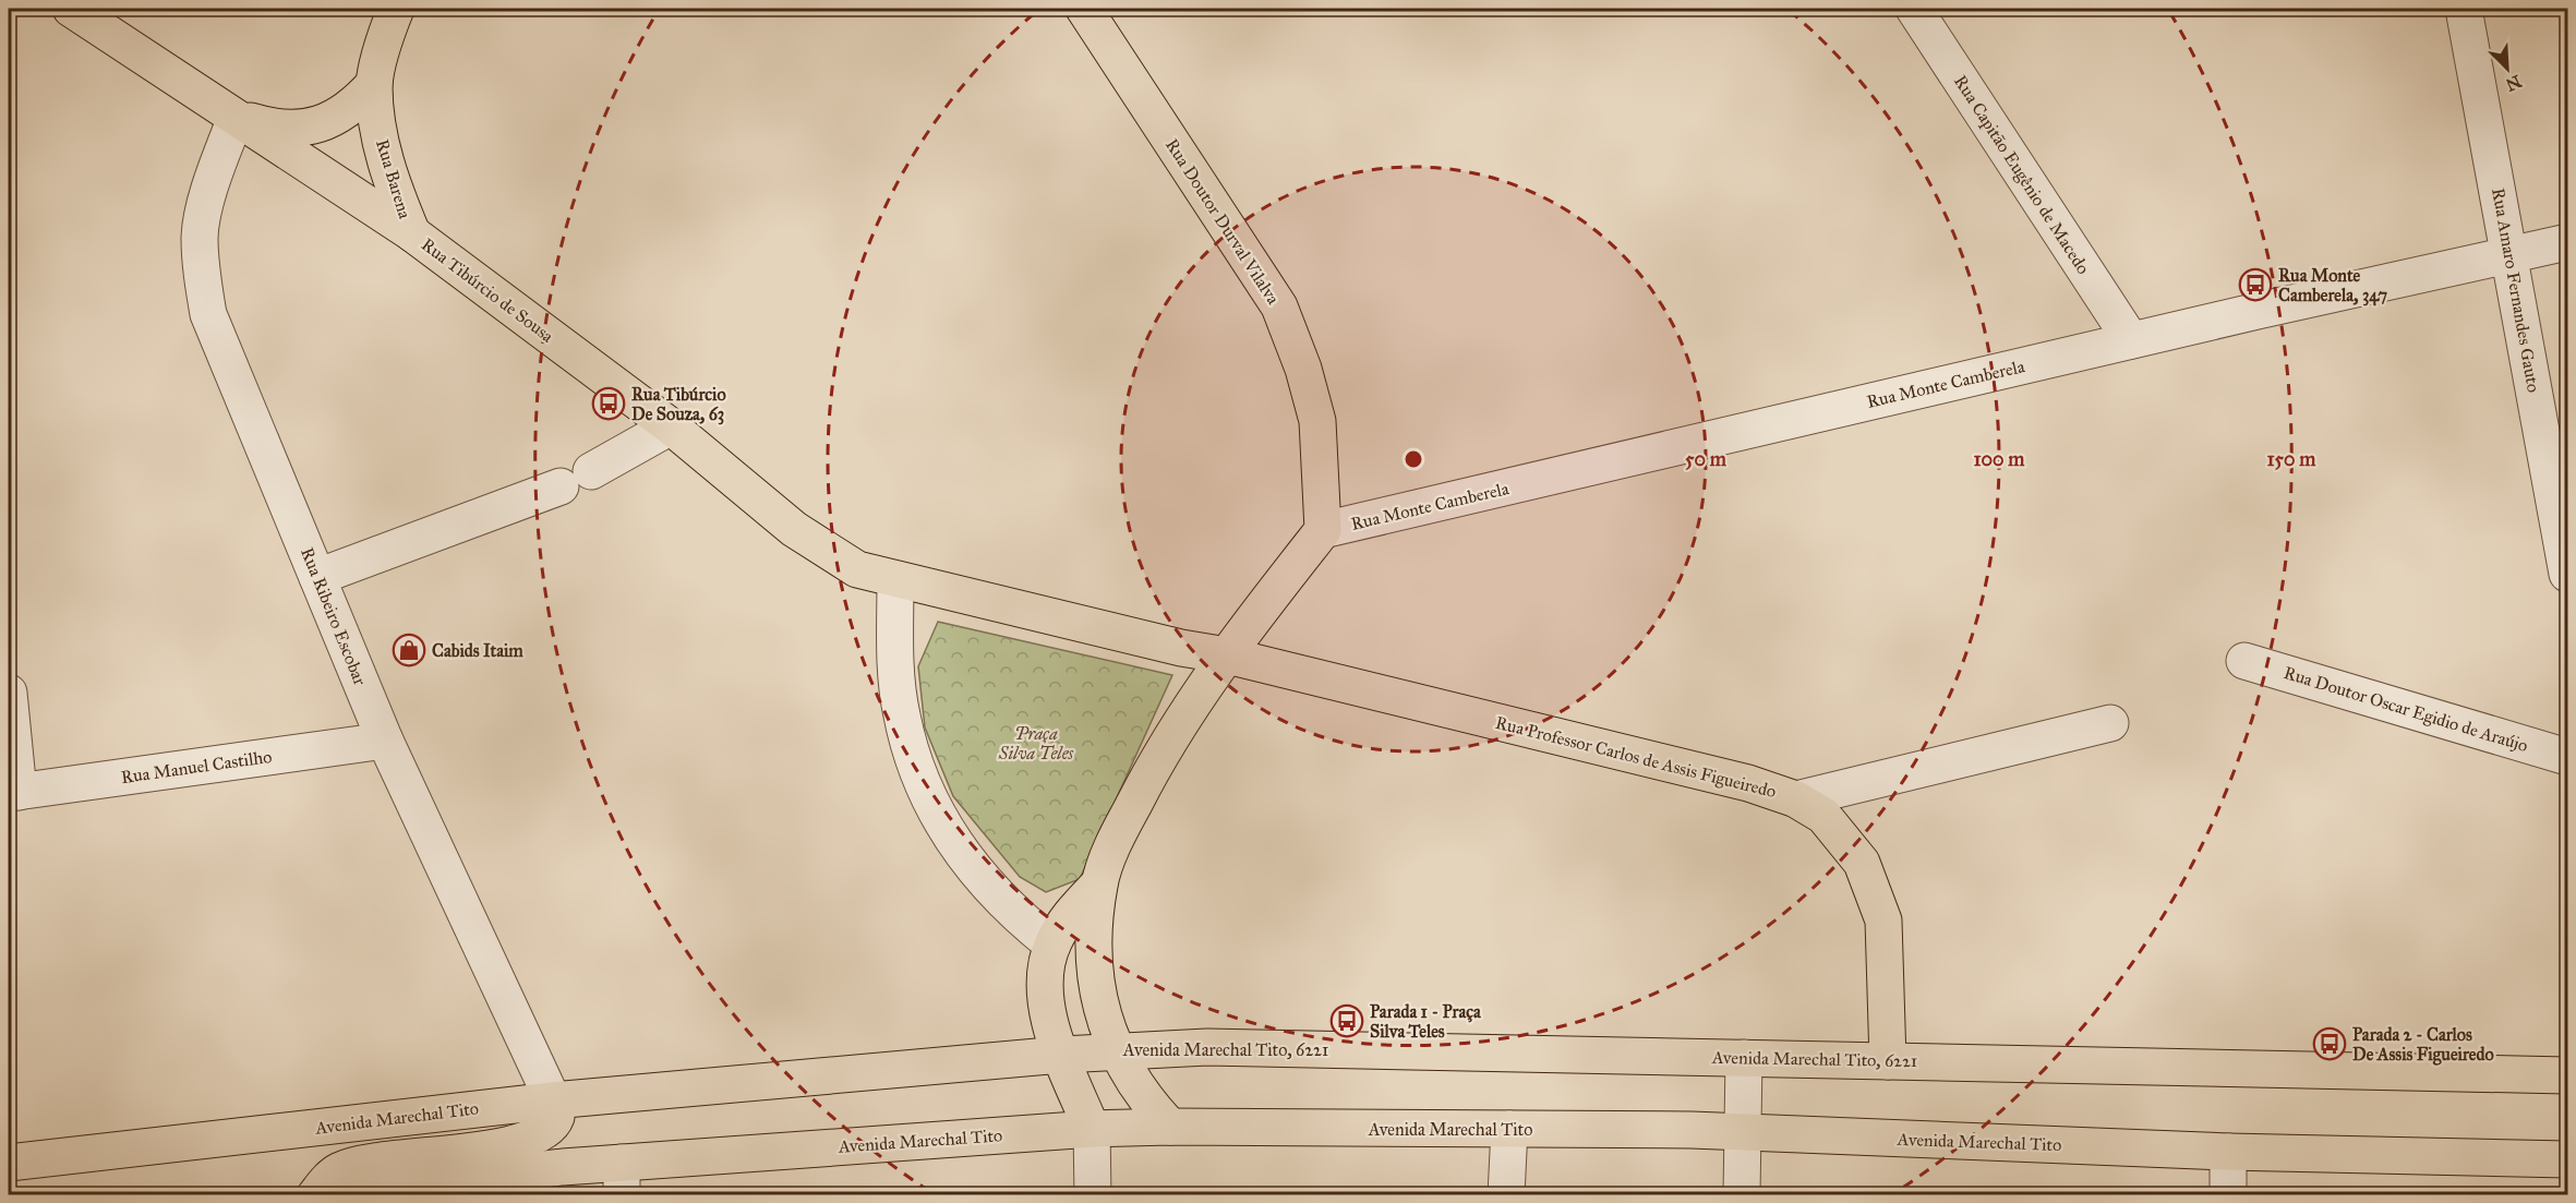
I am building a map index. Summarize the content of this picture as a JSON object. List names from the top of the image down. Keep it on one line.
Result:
{"streets":{"main road":["Rua Barena","Rua Doutor Durval Vilalva","Rua Tibúrcio de Sousa","Rua Professor Carlos de Assis Figueiredo","Avenida Marechal Tito, 6221","Avenida Marechal Tito"],"street":["Rua Capitão Eugênio de Macedo","Rua Amaro Fernandes Gauto","Rua Monte Camberela","Rua Ribeiro Escobar","Rua Doutor Oscar Egidio de Araújo","Rua Manuel Castilho"]},"crossings":[["Rua Capitão Eugênio de Macedo","Rua Monte Camberela"],["Rua Barena","Rua Tibúrcio de Sousa"],["Rua Barena","Rua Ribeiro Escobar"],["Rua Doutor Durval Vilalva","Rua Monte Camberela"],["Rua Tibúrcio de Sousa","Rua Ribeiro Escobar"],["Rua Amaro Fernandes Gauto","Rua Monte Camberela"],["Rua Ribeiro Escobar","Rua Manuel Castilho"],["Rua Ribeiro Escobar","Avenida Marechal Tito"],["Rua Professor Carlos de Assis Figueiredo","Avenida Marechal Tito, 6221"],["Avenida Marechal Tito, 6221","Avenida Marechal Tito"]],"parks":["Praça Silva Teles"],"places":{"bus stop":["Rua Monte Camberela, 347","Rua Tibúrcio De Souza, 63","Parada 1 - Praça Silva Teles","Parada 2 - Carlos De Assis Figueiredo"],"shop":["Cabids Itaim"]},"north":"bottom right","rings":["50 m","100 m","150 m"]}
